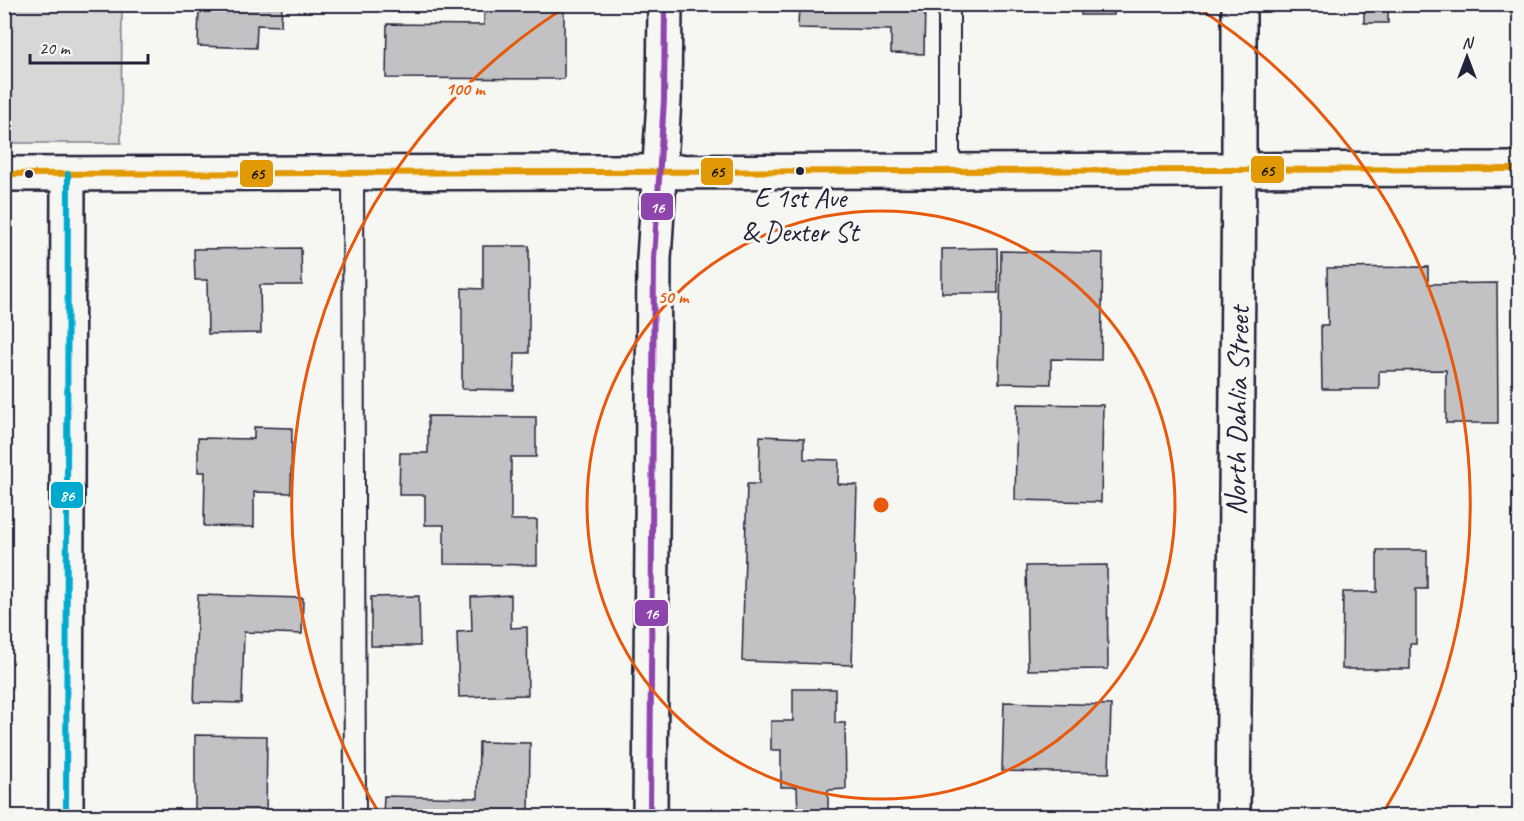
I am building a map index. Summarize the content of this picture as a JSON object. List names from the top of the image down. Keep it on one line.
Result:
{"streets":{"street":["North Dahlia Street"]},"places":["E 1st Ave & Dexter St"],"lines":["transit line 16","transit line 65","transit line 86"],"scale_bar":"20 m","north":"top","rings":["100 m","50 m"]}
